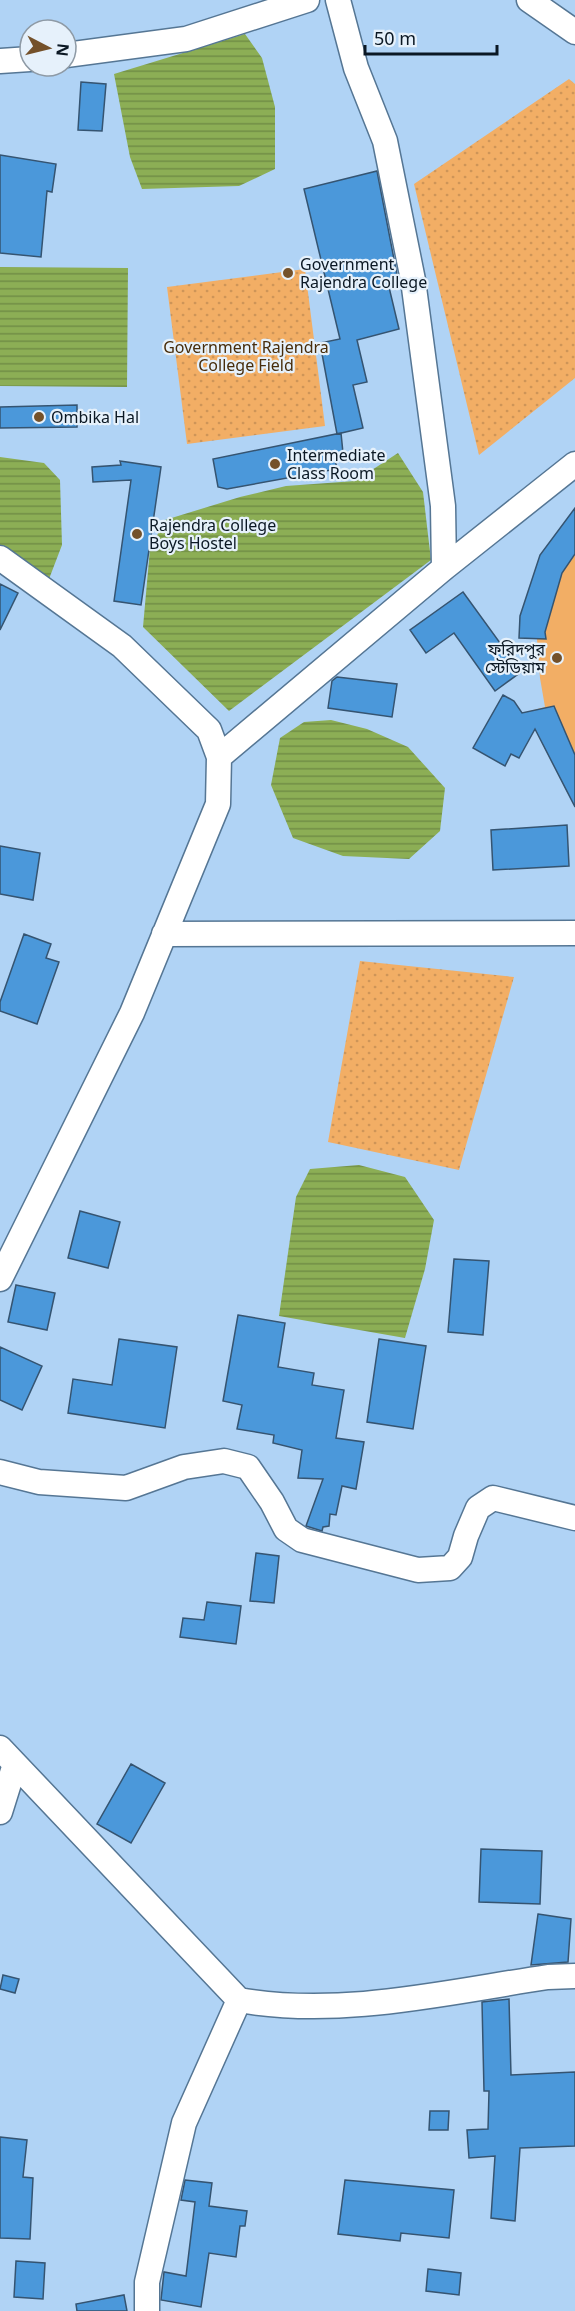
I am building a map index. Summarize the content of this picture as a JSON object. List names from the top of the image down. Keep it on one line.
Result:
{"parks":["Government Rajendra College Field"],"places":["Government Rajendra College","Ombika Hal","Intermediate Class Room","Rajendra College Boys Hostel","ফরিদপুর স্টেডিয়াম"],"scale_bar":"50 m","north":"right"}
